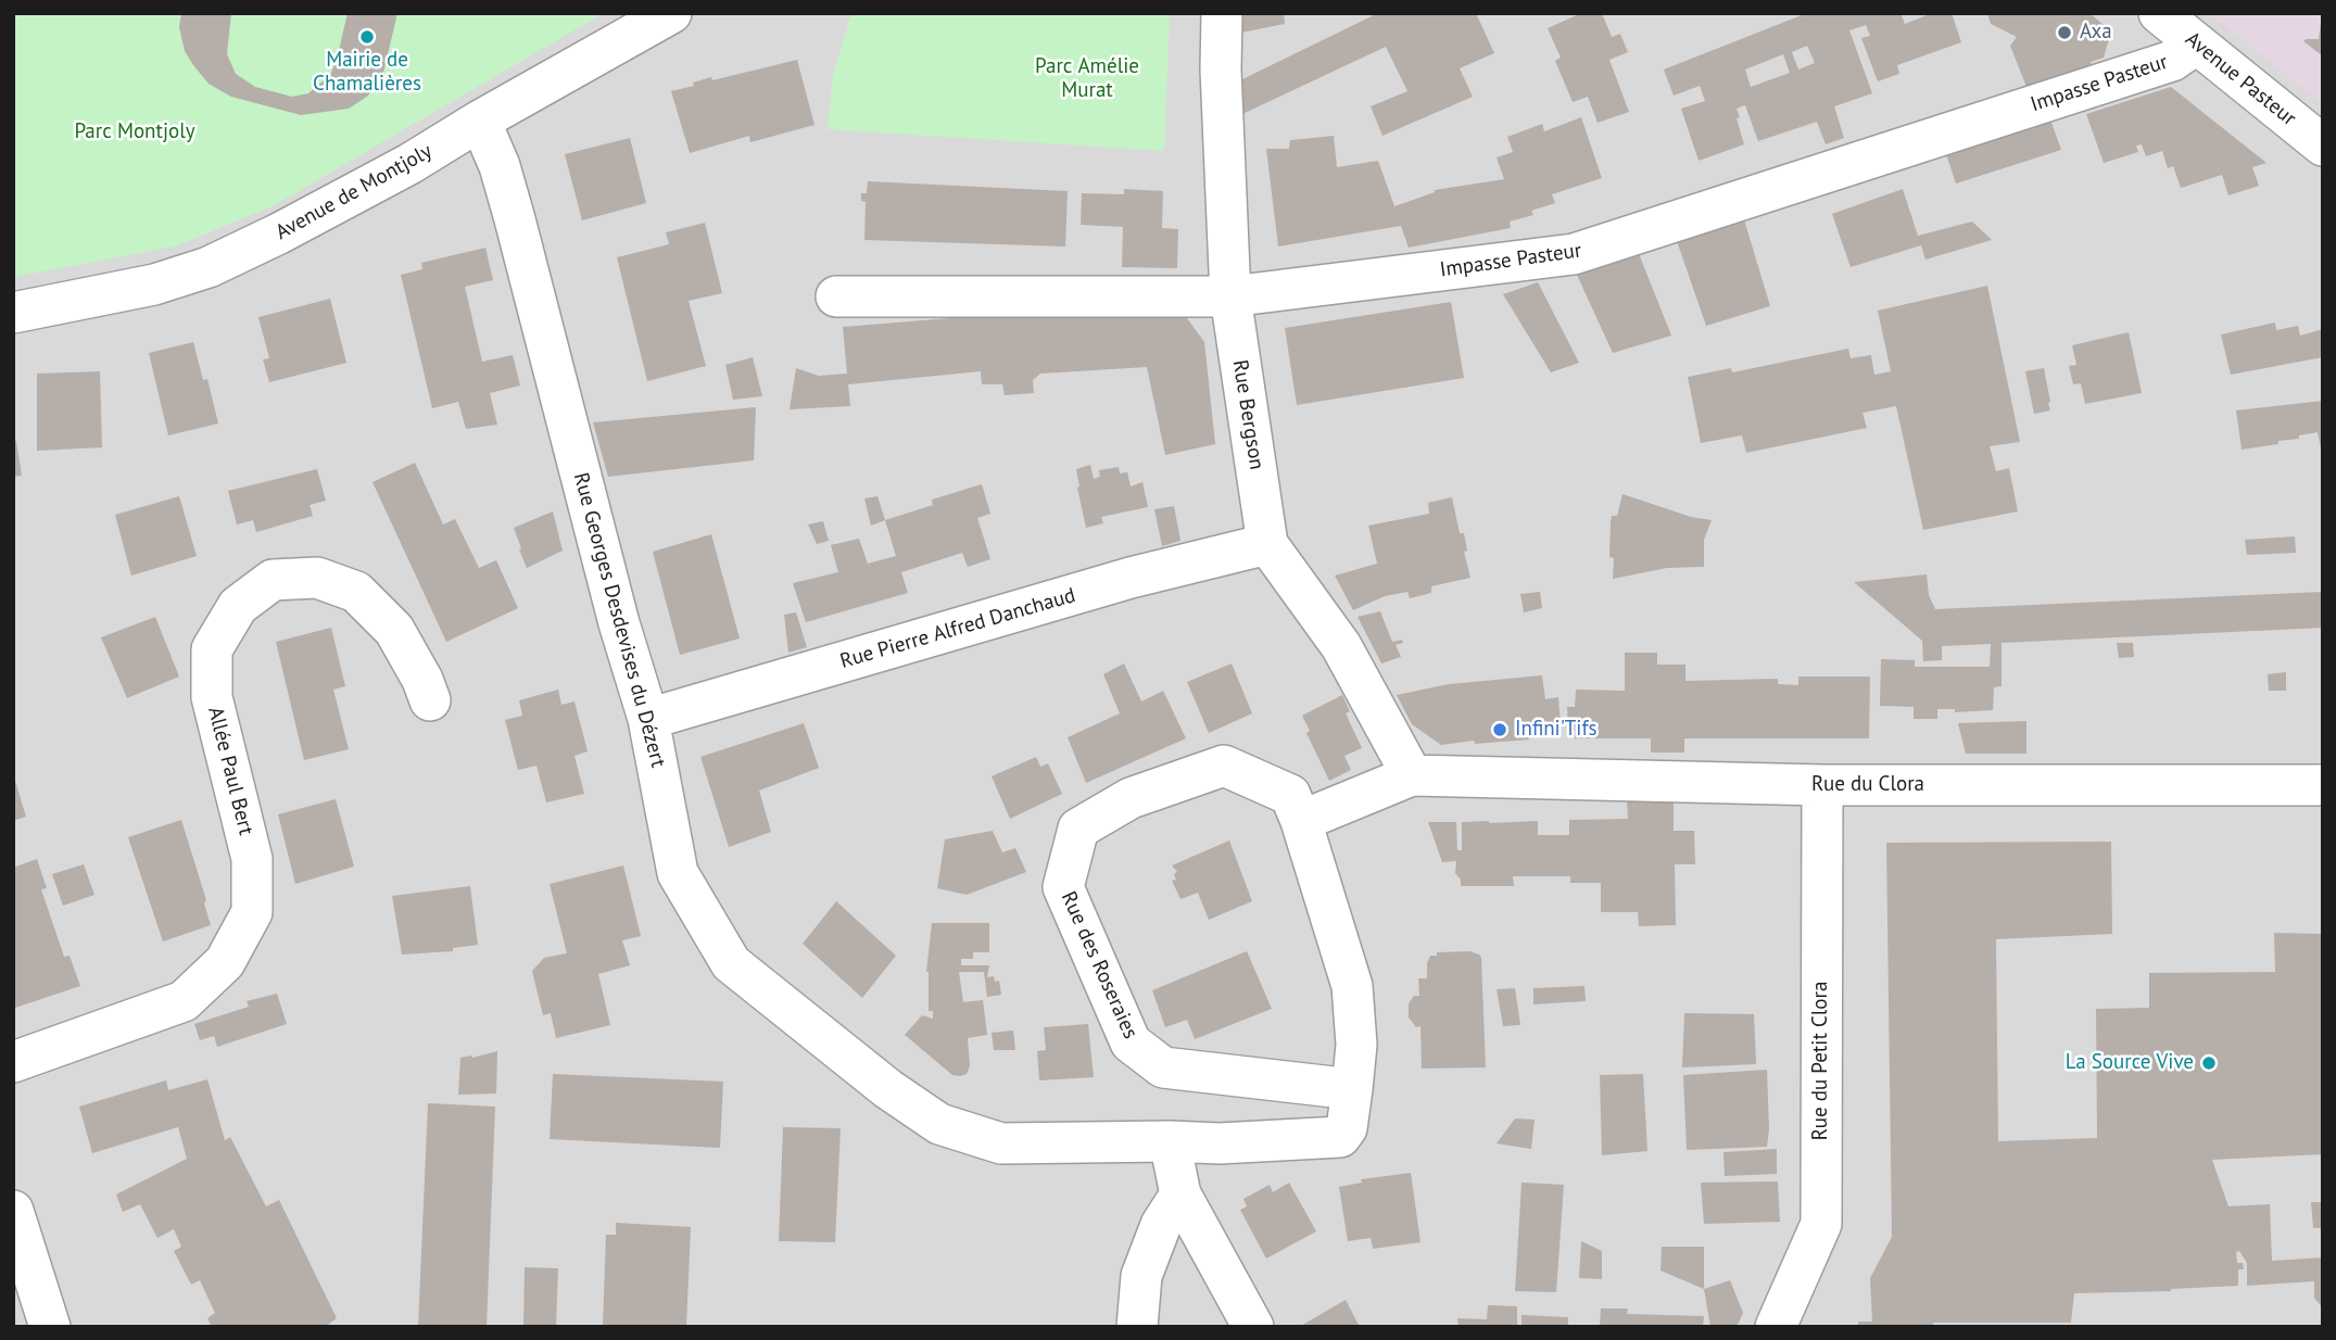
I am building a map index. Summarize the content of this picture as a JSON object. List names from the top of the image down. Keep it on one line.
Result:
{"streets":{"street":["Avenue Pasteur","Impasse Pasteur","Avenue de Montjoly","Rue Bergson","Rue Georges Desdevises du Dézert","Rue Pierre Alfred Danchaud","Allée Paul Bert","Rue du Clora","Rue des Roseraies","Rue du Petit Clora"]},"crossings":[["Avenue Pasteur","Impasse Pasteur"],["Impasse Pasteur","Rue Bergson"],["Avenue de Montjoly","Rue Georges Desdevises du Dézert"],["Rue Bergson","Rue Pierre Alfred Danchaud"],["Rue Bergson","Rue du Clora"],["Rue Georges Desdevises du Dézert","Rue Pierre Alfred Danchaud"],["Rue Georges Desdevises du Dézert","Rue des Roseraies"],["Rue du Clora","Rue du Petit Clora"]],"parks":["Parc Amélie Murat","Parc Montjoly"],"places":["Axa","Mairie de Chamalières","Infini'Tifs","La Source Vive"]}
